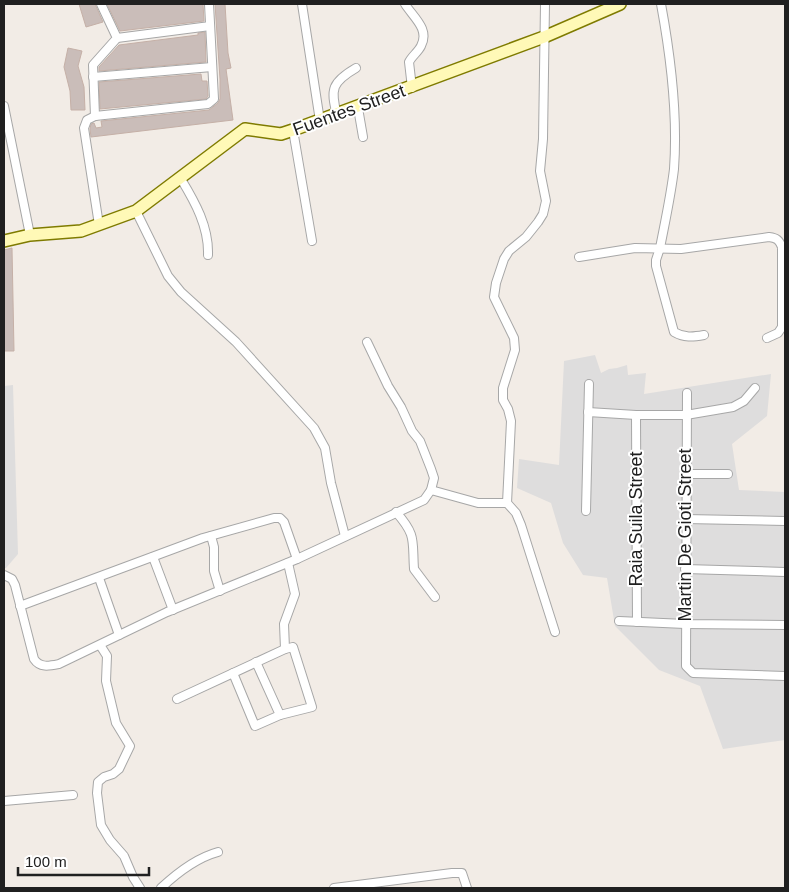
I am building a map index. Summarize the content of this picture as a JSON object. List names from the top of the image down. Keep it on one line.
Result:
{"streets":{"street":["Fuentes Street","Raia Suila Street","Martin De Gioti Street"]},"scale_bar":"100 m"}
